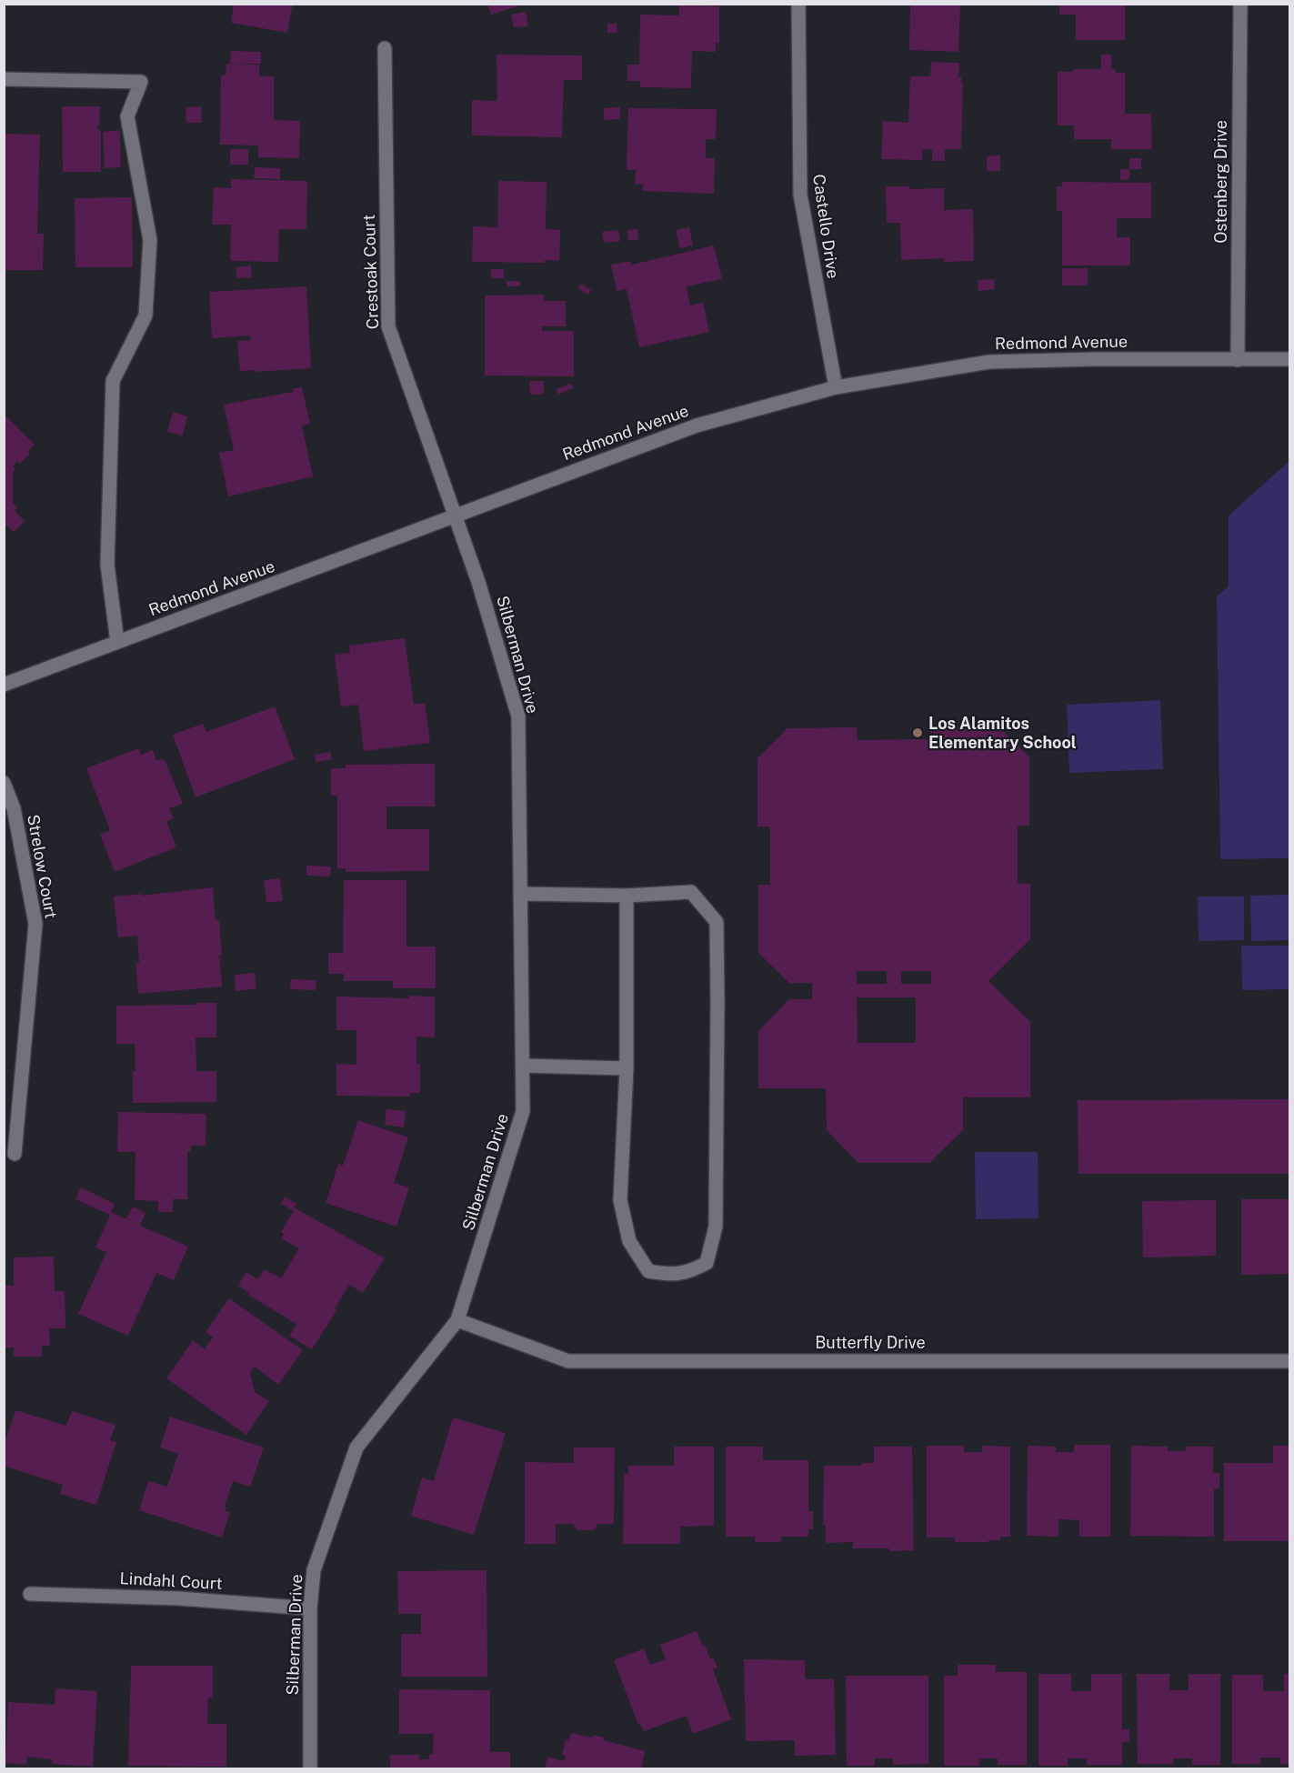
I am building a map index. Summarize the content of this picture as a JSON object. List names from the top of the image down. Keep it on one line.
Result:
{"streets":{"street":["Ostenberg Drive","Castello Drive","Crestoak Court","Redmond Avenue","Silberman Drive","Strelow Court","Butterfly Drive","Lindahl Court"]},"crossings":[["Ostenberg Drive","Redmond Avenue"],["Castello Drive","Redmond Avenue"],["Crestoak Court","Redmond Avenue"],["Crestoak Court","Silberman Drive"],["Redmond Avenue","Silberman Drive"],["Silberman Drive","Butterfly Drive"],["Silberman Drive","Lindahl Court"]],"places":["Los Alamitos Elementary School"]}
